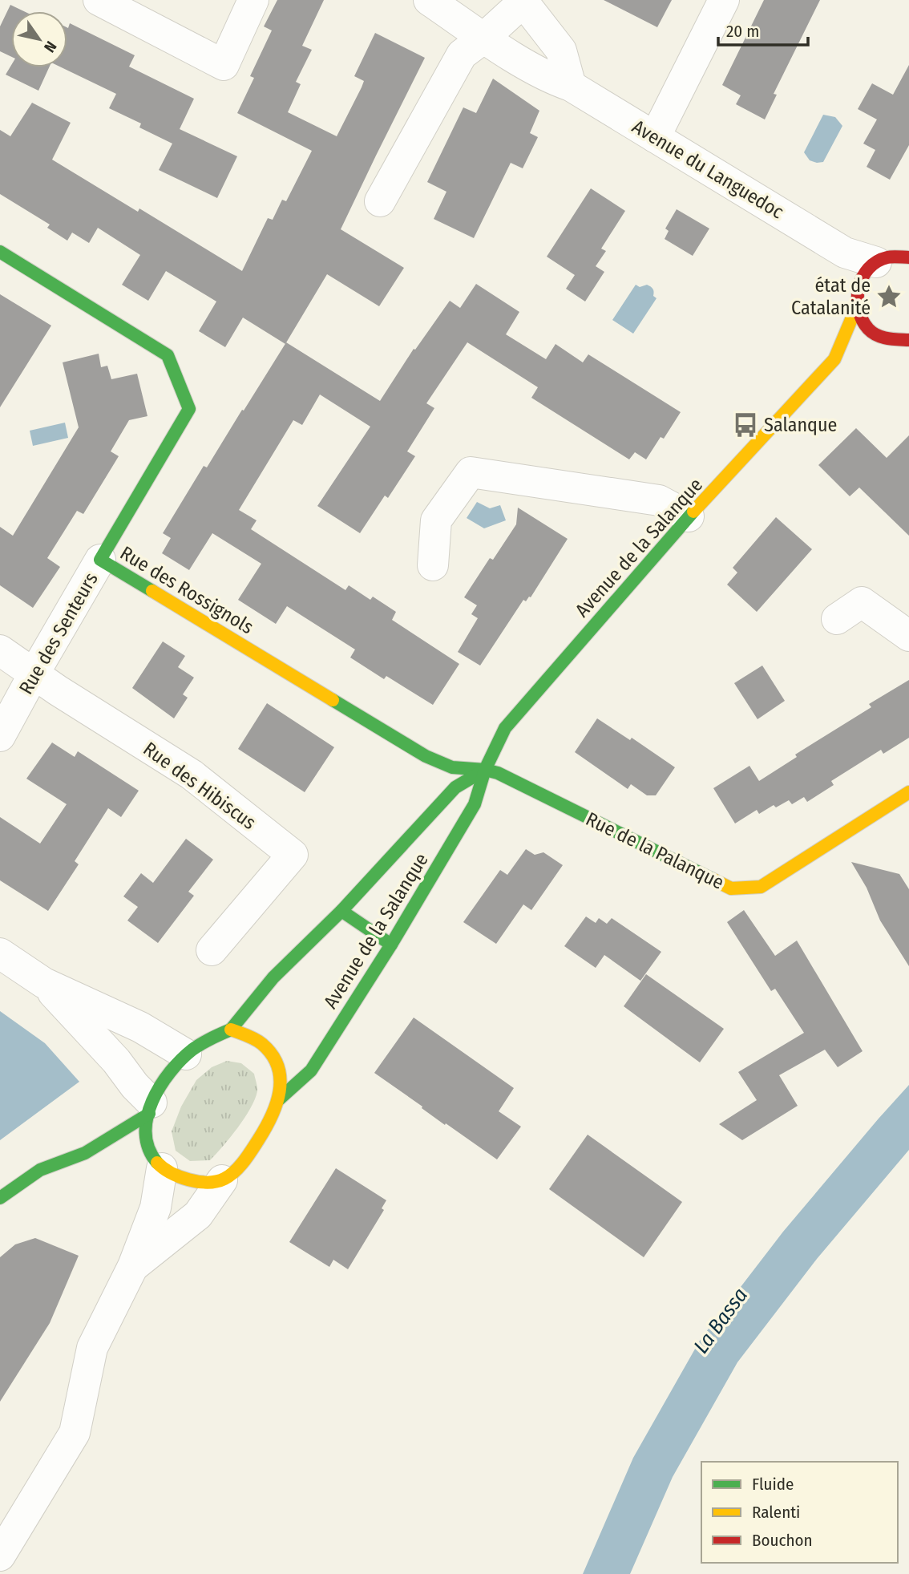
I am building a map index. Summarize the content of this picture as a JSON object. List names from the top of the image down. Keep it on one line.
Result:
{"streets":{"street":["Avenue du Languedoc","Avenue de la Salanque","Rue des Rossignols","Rue des Senteurs","Rue des Hibiscus","Rue de la Palanque"]},"crossings":[["Avenue du Languedoc","Avenue de la Salanque"],["Avenue de la Salanque","Rue des Rossignols"],["Avenue de la Salanque","Rue de la Palanque"],["Rue des Rossignols","Rue des Senteurs"],["Rue des Rossignols","Rue de la Palanque"],["Rue des Senteurs","Rue des Hibiscus"]],"water":["La Bassa"],"places":{"place":["état de Catalanité"],"bus stop":["Salanque"]},"legend":["Fluide","Ralenti","Bouchon"],"scale_bar":"20 m","north":"bottom right"}
